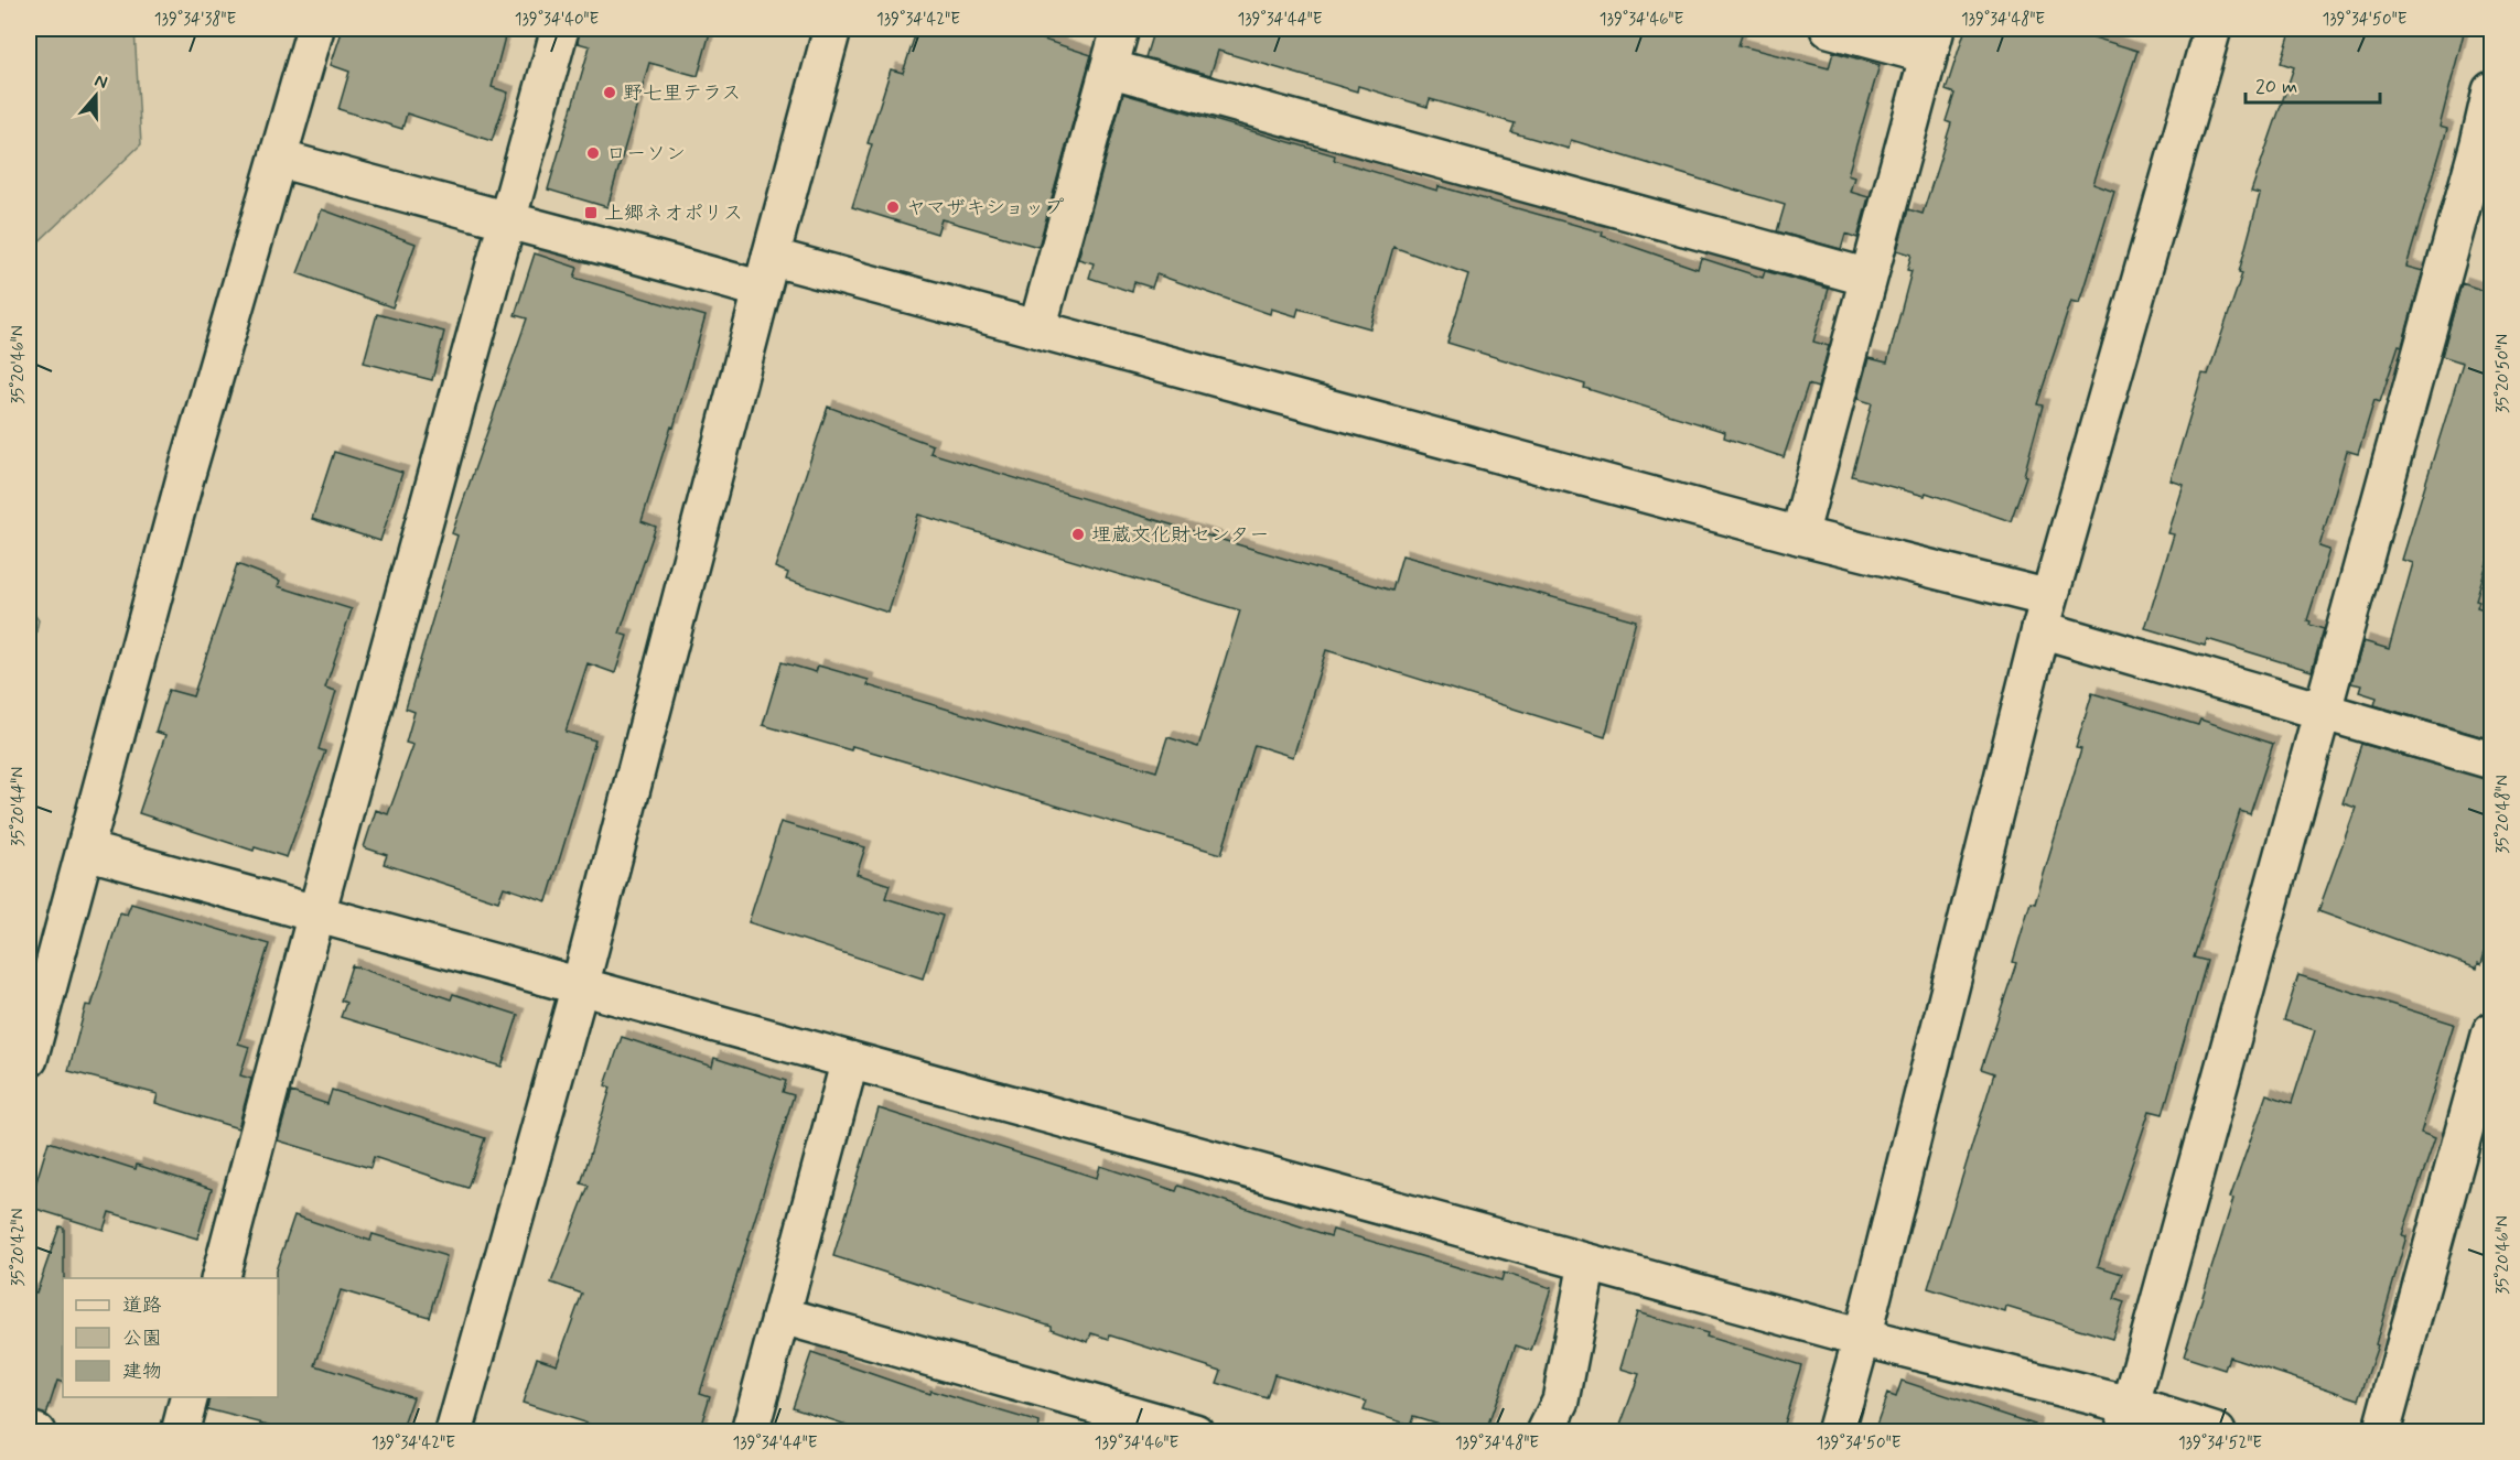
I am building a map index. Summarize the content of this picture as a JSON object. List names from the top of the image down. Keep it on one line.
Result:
{"places":{"other":["野七里テラス","ローソン","ヤマザキショップ","埋蔵文化財センター"],"transit":["上郷ネオポリス"]},"legend":["道路","公園","建物"],"scale_bar":"20 m","north":"top","coordinates":["139°34'38\"E","139°34'40\"E","139°34'42\"E","139°34'44\"E","139°34'46\"E","139°34'48\"E","139°34'50\"E","35°20'46\"N","35°20'50\"N","35°20'44\"N","35°20'48\"N","35°20'42\"N","139°34'52\"E"]}
